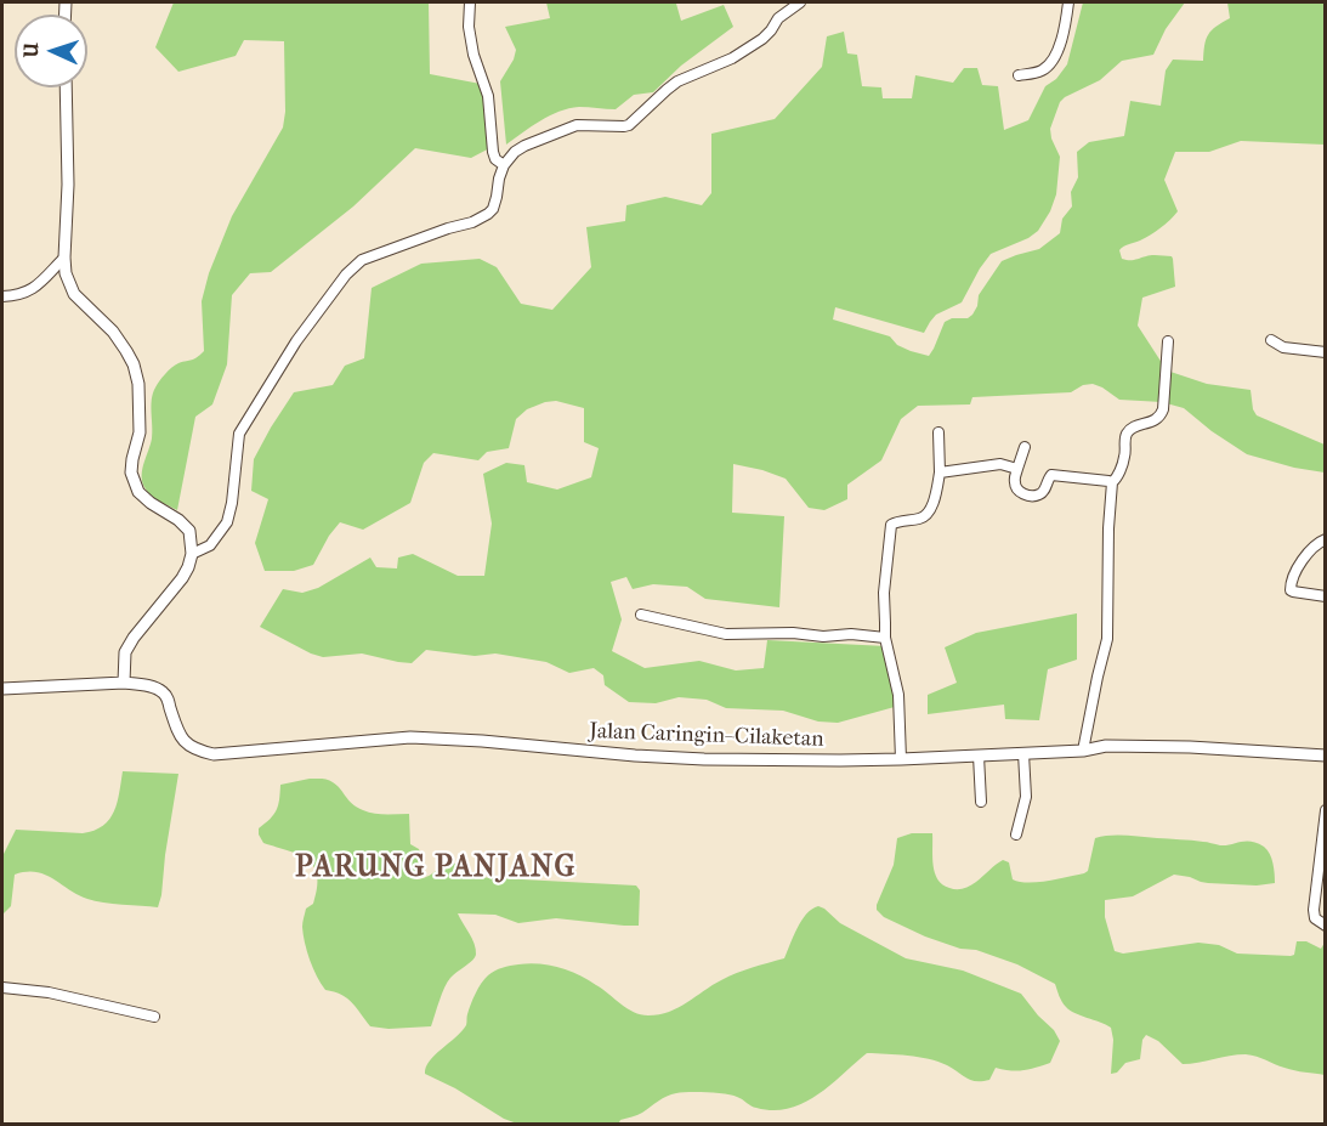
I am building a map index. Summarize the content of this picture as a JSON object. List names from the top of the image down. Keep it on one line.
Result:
{"streets":{"street":["Jalan Caringin–Cilaketan"]},"districts":["PARUNG PANJANG"],"north":"left"}
